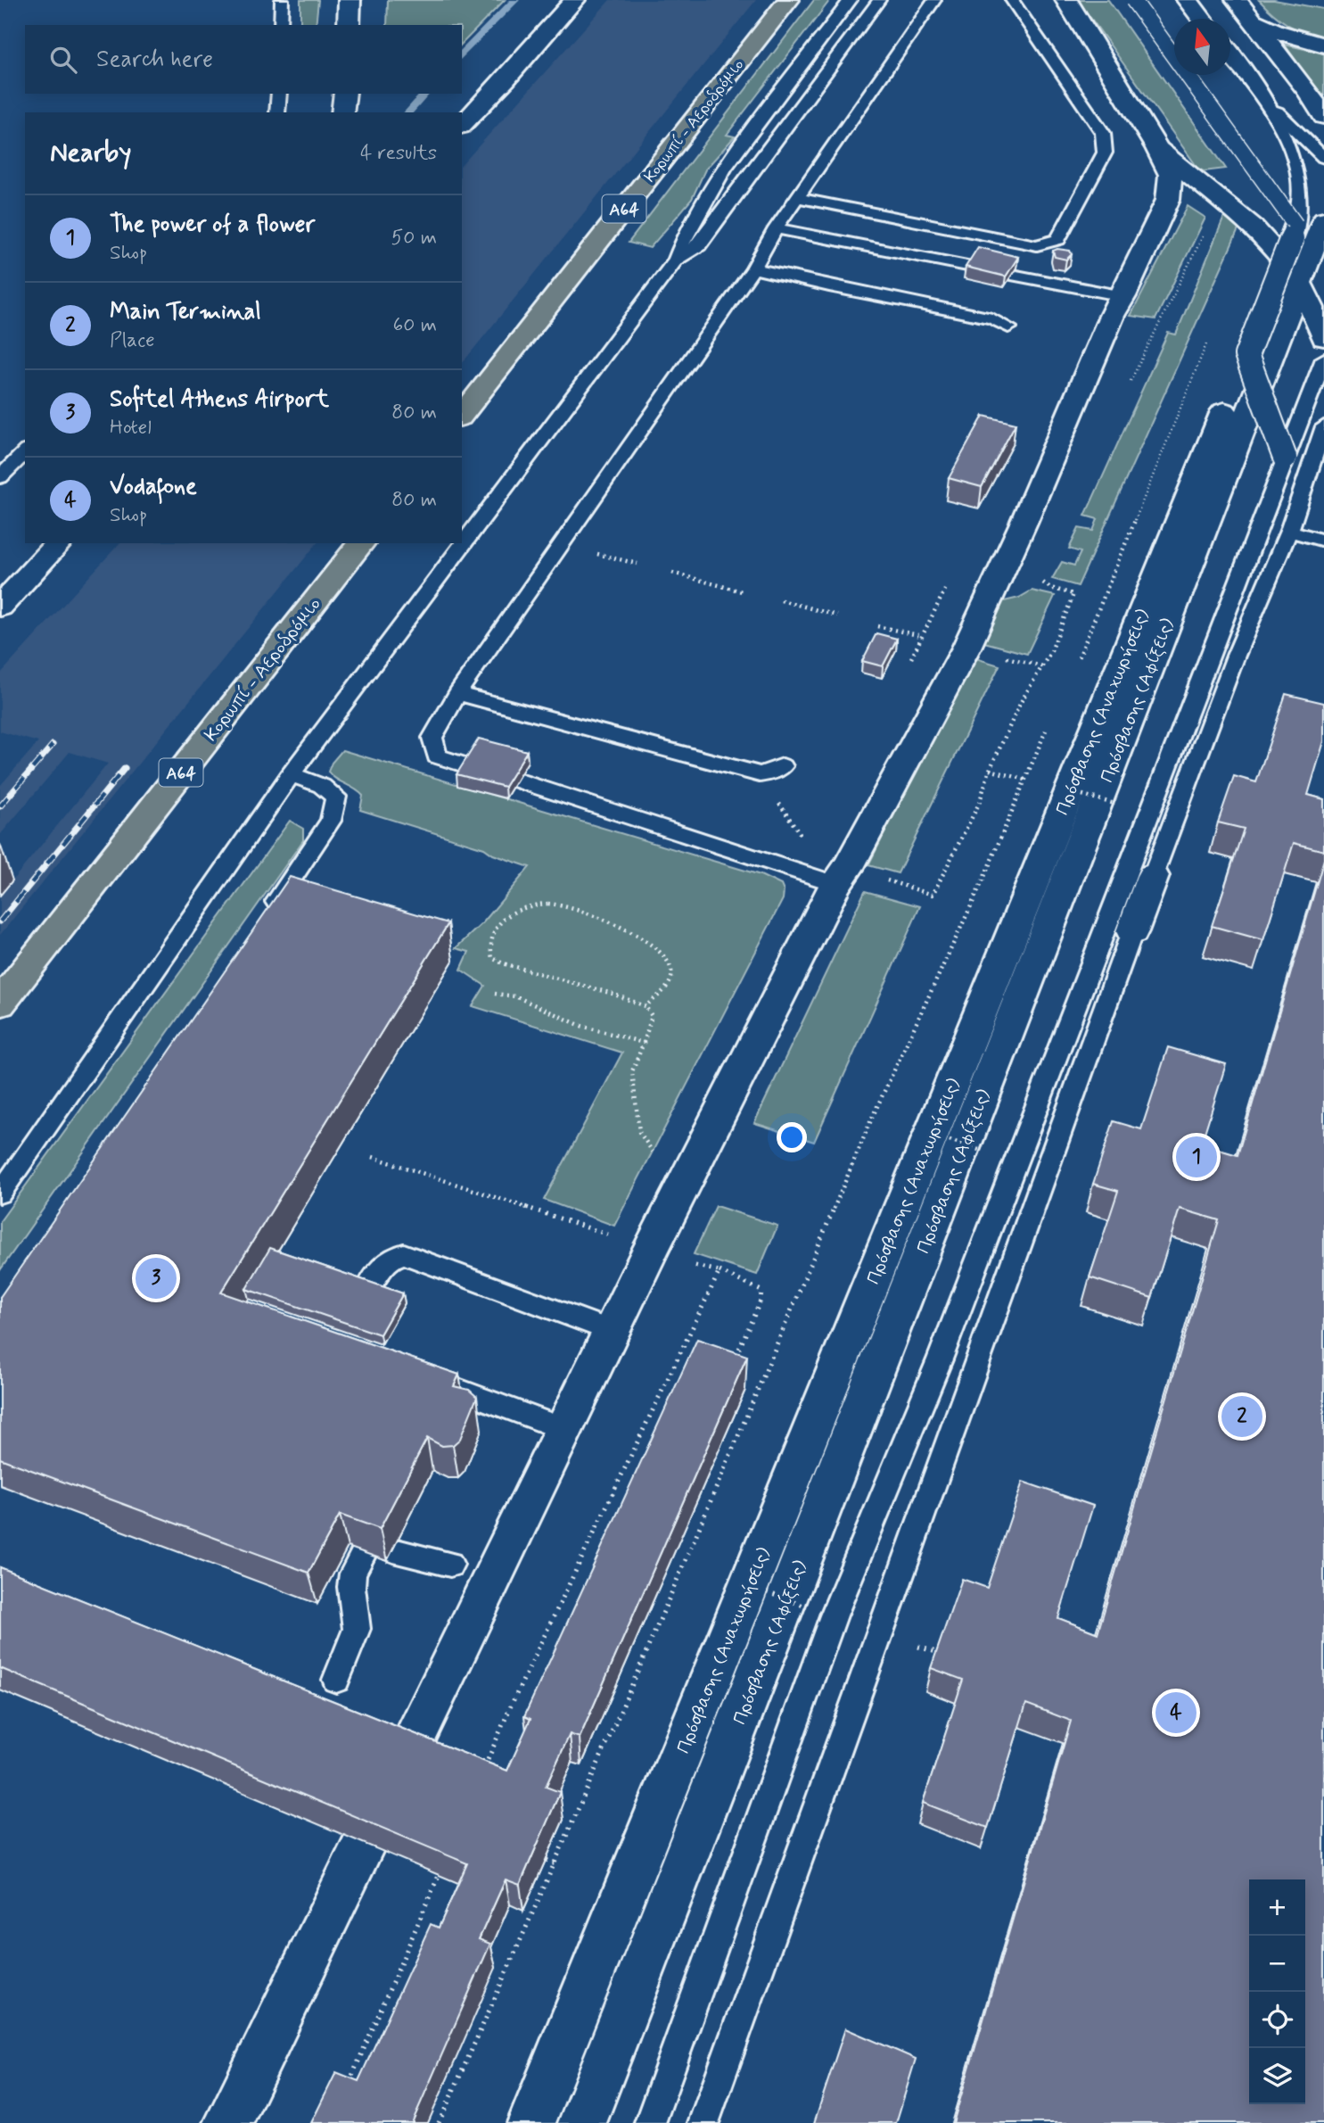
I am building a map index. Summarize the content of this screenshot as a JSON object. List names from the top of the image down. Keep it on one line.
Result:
{"streets":{"highway":["Κορωπί - Αεροδρόμιο","Α64"],"street":["Πρόσβασης (Αφίξεις)","Πρόσβασης (Αναχωρήσεις)"]},"north":"top","page":{"search":"Search here","heading":["Nearby","4 results"],"list":[{"mark":"1","name":"The power of a flower","note":"Shop","value":"50 m"},{"mark":"2","name":"Main Terminal","note":"Place","value":"60 m"},{"mark":"3","name":"Sofitel Athens Airport","note":"Hotel","value":"80 m"},{"mark":"4","name":"Vodafone","note":"Shop","value":"80 m"}],"pins":["1","3","2","4"],"map_buttons":["+","−"]}}
